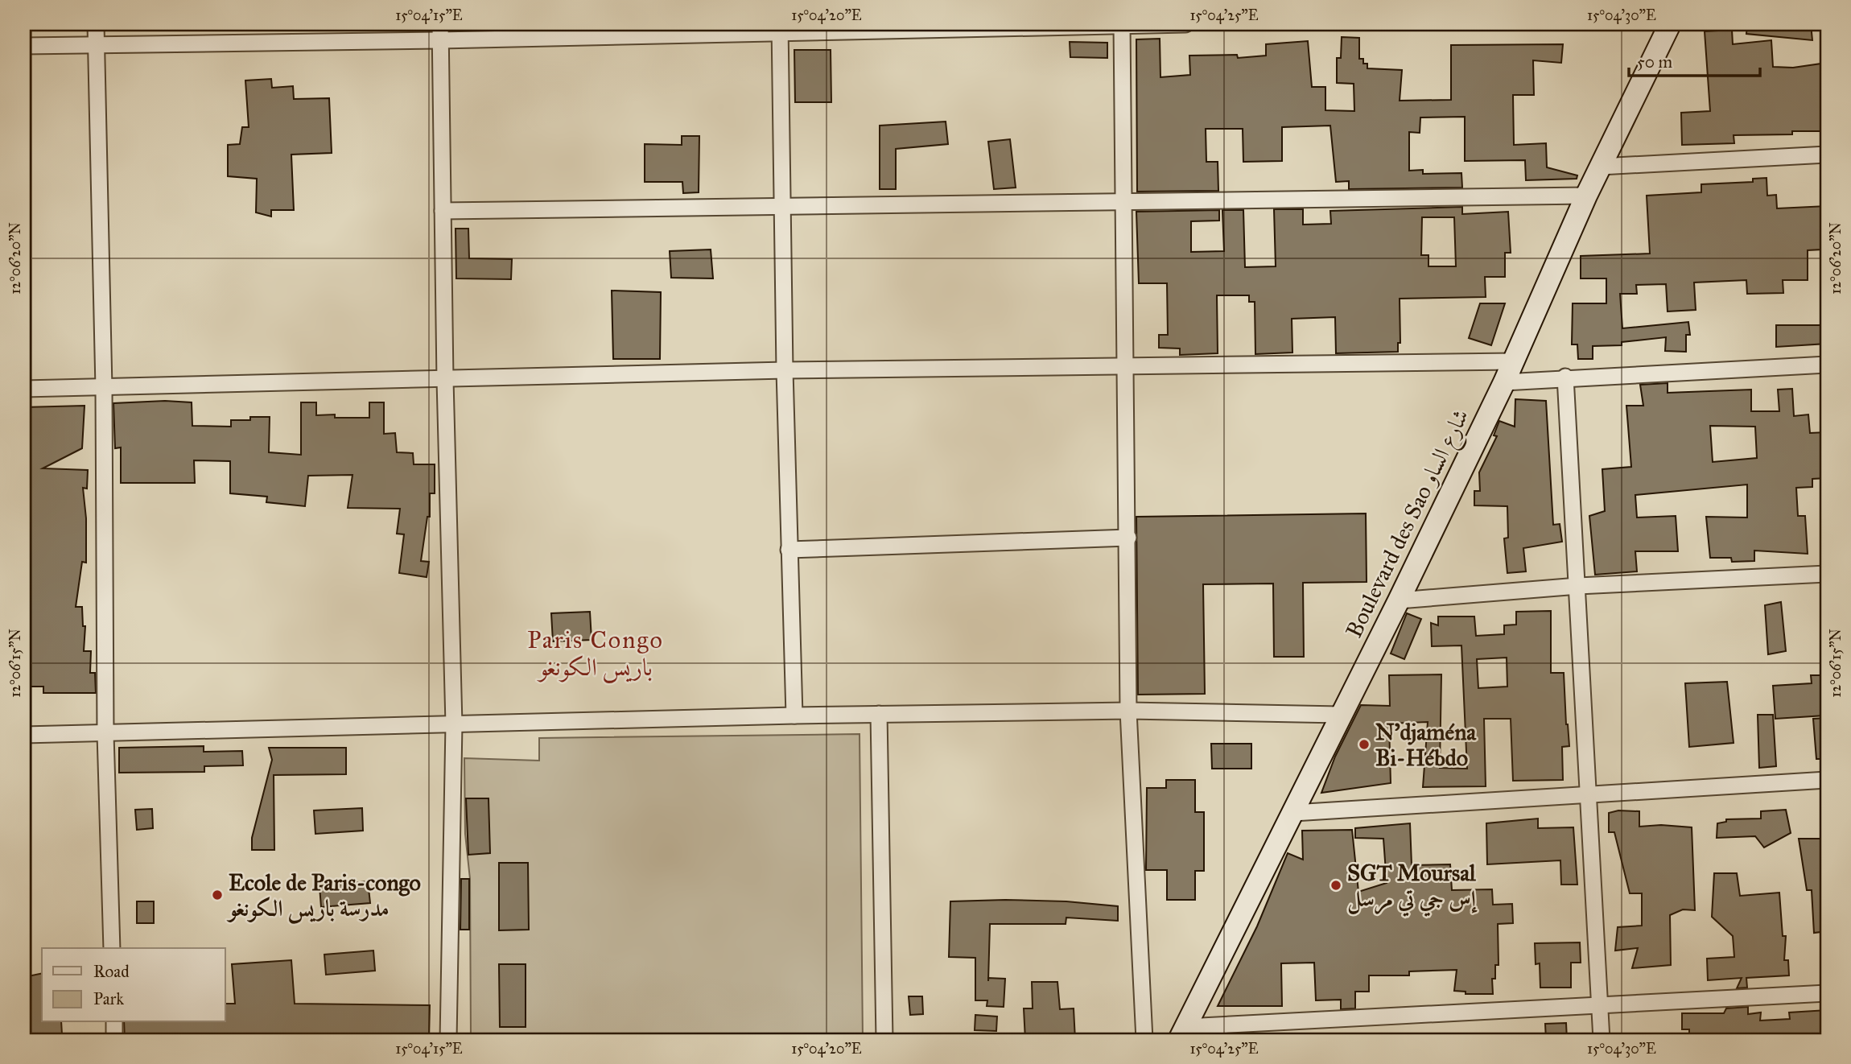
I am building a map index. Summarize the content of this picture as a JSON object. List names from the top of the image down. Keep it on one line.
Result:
{"streets":{"street":["Boulevard des Sao شارع الساو"]},"districts":["Paris Congo باريس الكونغو"],"places":["N'djaména Bi-Hébdo","SGT Moursal إس جي تي مرسل","Ecole de Paris-congo مدرسة باريس الكونغو"],"legend":["Road","Park"],"scale_bar":"50 m","coordinates":["15°04'15\"E","15°04'20\"E","15°04'25\"E","15°04'30\"E","12°06'20\"N","12°06'15\"N"]}
